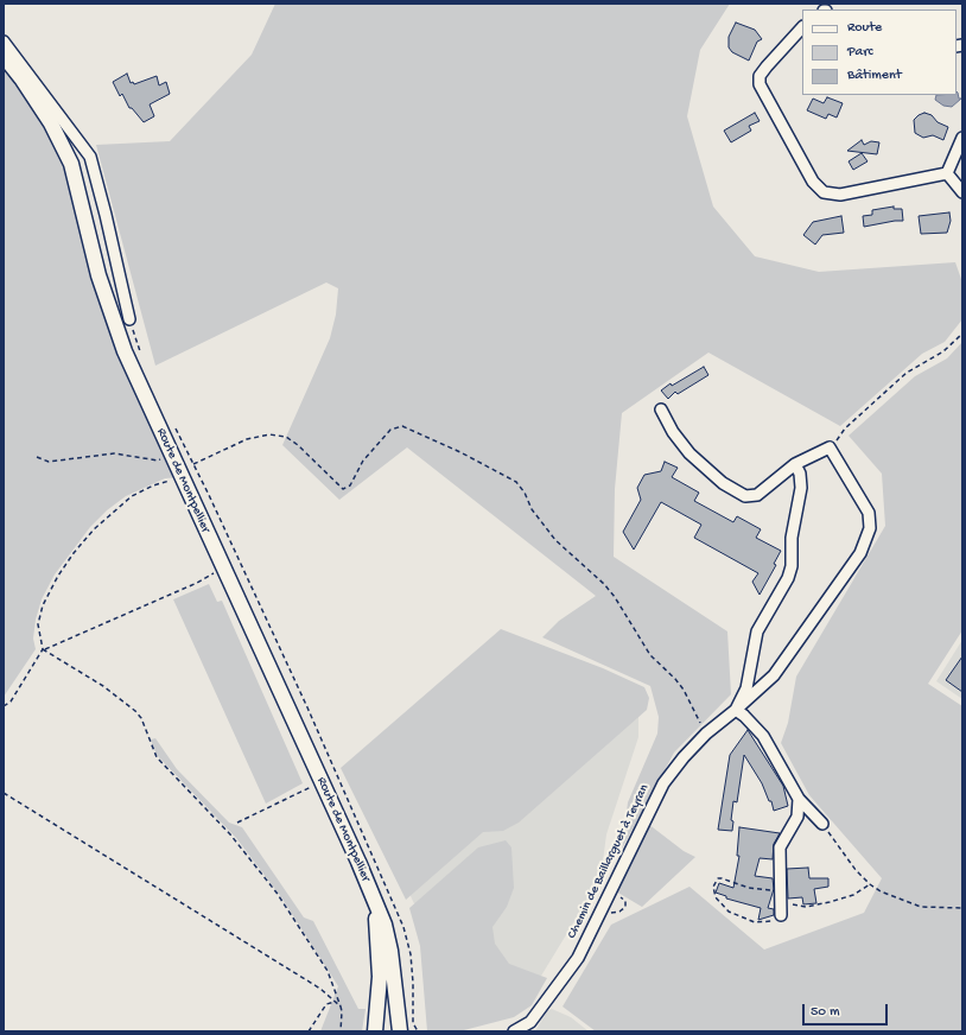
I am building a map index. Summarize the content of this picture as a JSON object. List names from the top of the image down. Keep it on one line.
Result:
{"streets":{"main road":["Route de Montpellier"],"street":["Chemin de Baillarguet à Teyran"]},"legend":["Route","Parc","Bâtiment"],"scale_bar":"50 m"}
